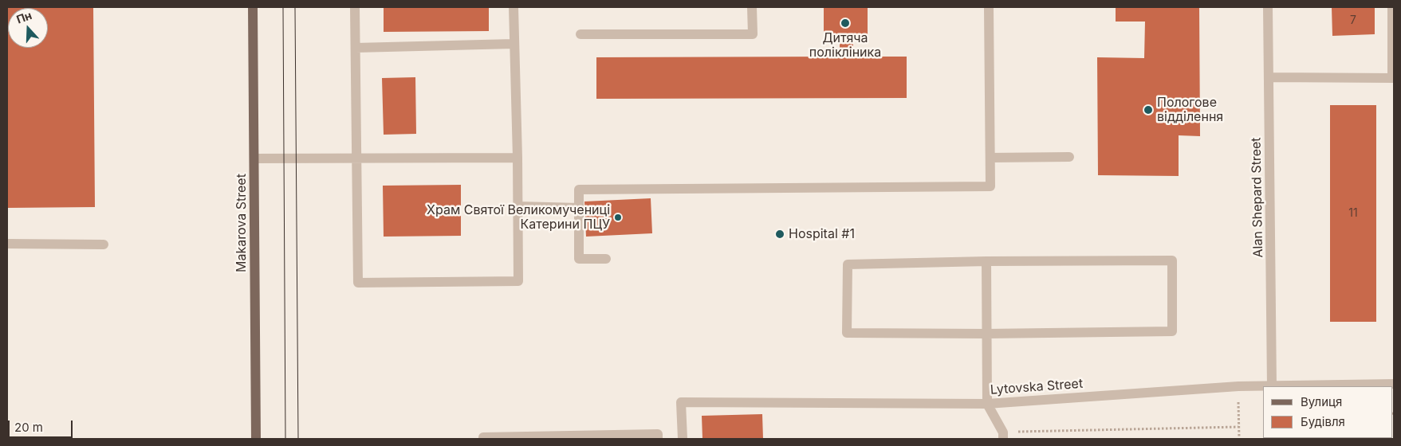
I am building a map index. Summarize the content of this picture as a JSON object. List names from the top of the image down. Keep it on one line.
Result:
{"streets":{"main road":["Makarova Street"],"street":["Alan Shepard Street","Lytovska Street"]},"crossings":[["Alan Shepard Street","Lytovska Street"]],"places":["Дитяча полікліника","Пологове відділення","Храм Святої Великомучениці Катерини ПЦУ","Hospital #1"],"house_numbers":["7","11"],"legend":["Вулиця","Будівля"],"scale_bar":"20 m","north":"top"}
